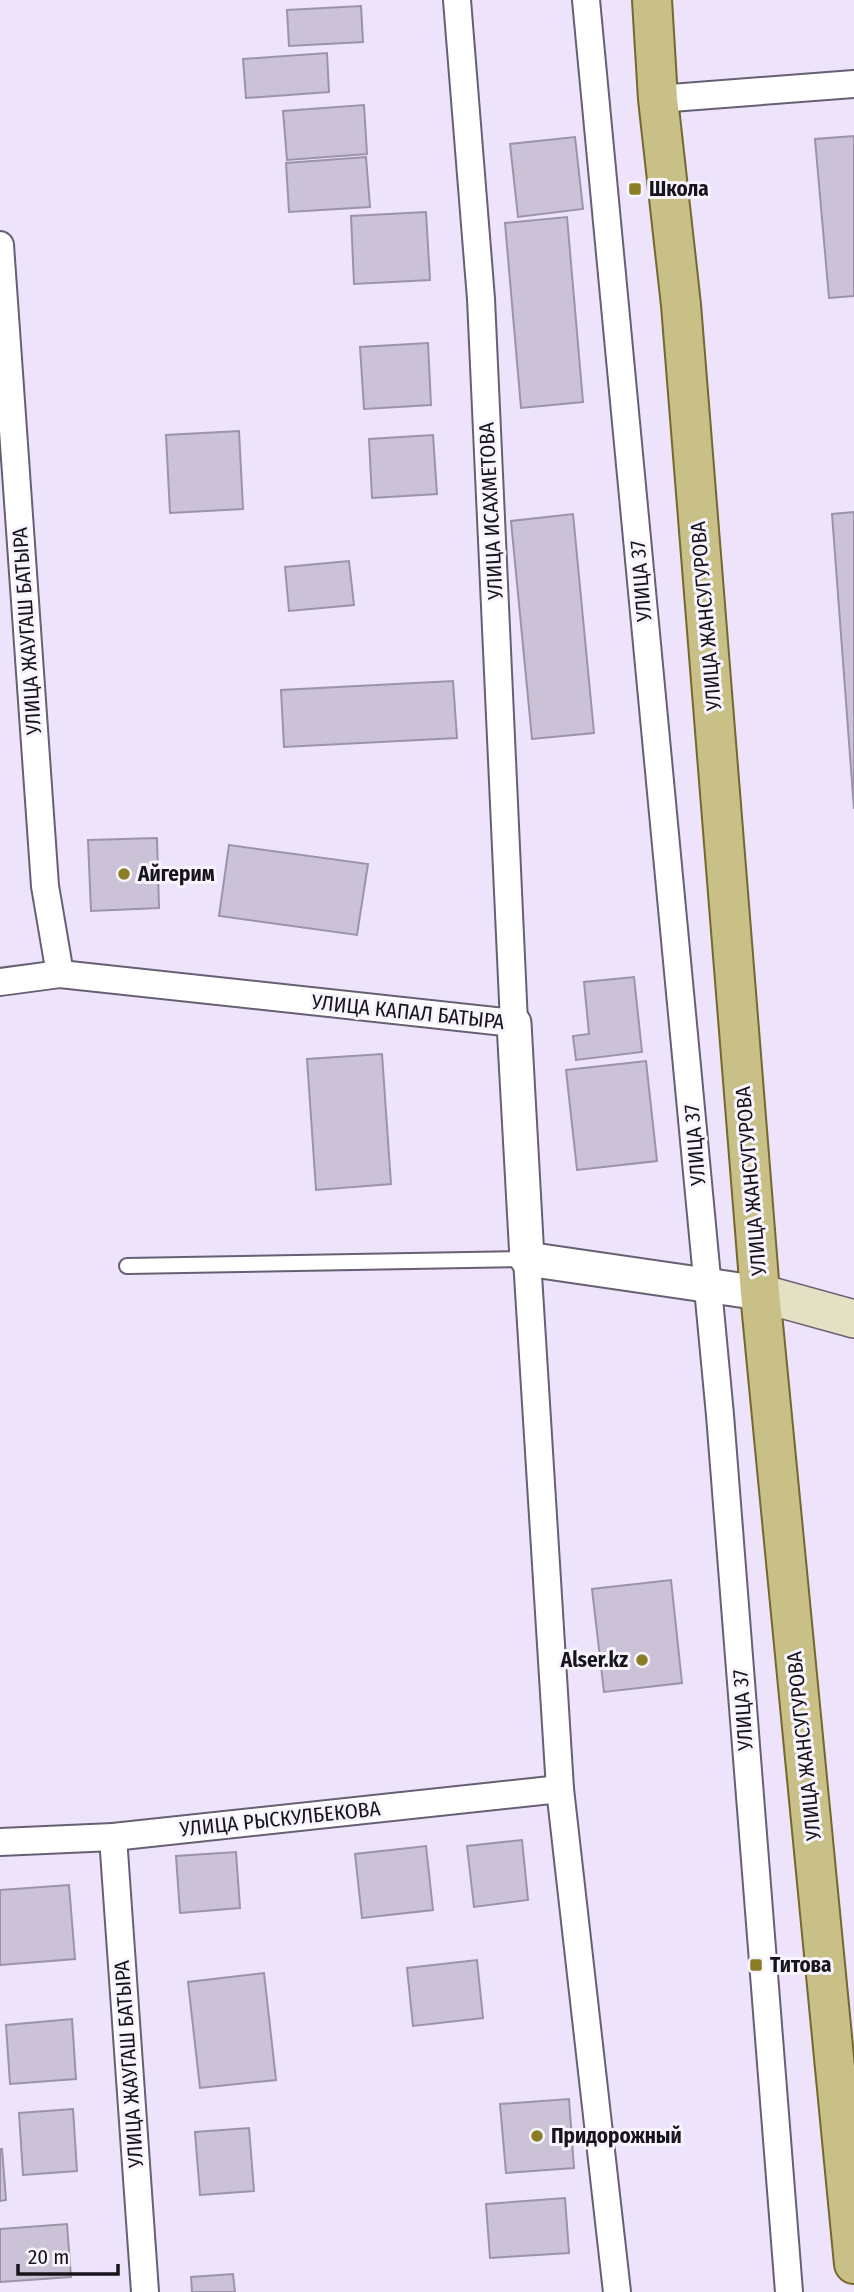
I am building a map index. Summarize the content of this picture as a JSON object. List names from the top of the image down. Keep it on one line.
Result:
{"streets":{"main road":["УЛИЦА ЖАНСУГУРОВА"],"street":["УЛИЦА ИСАХМЕТОВА","УЛИЦА 37","УЛИЦА ЖАУГАШ БАТЫРА","УЛИЦА КАПАЛ БАТЫРА","УЛИЦА РЫСКУЛБЕКОВА"]},"crossings":[["УЛИЦА ИСАХМЕТОВА","УЛИЦА КАПАЛ БАТЫРА"],["УЛИЦА ЖАУГАШ БАТЫРА","УЛИЦА КАПАЛ БАТЫРА"],["УЛИЦА ЖАУГАШ БАТЫРА","УЛИЦА РЫСКУЛБЕКОВА"]],"places":{"transit":["Школа","Титова"],"other":["Айгерим","Alser.kz","Придорожный"]},"scale_bar":"20 m"}
